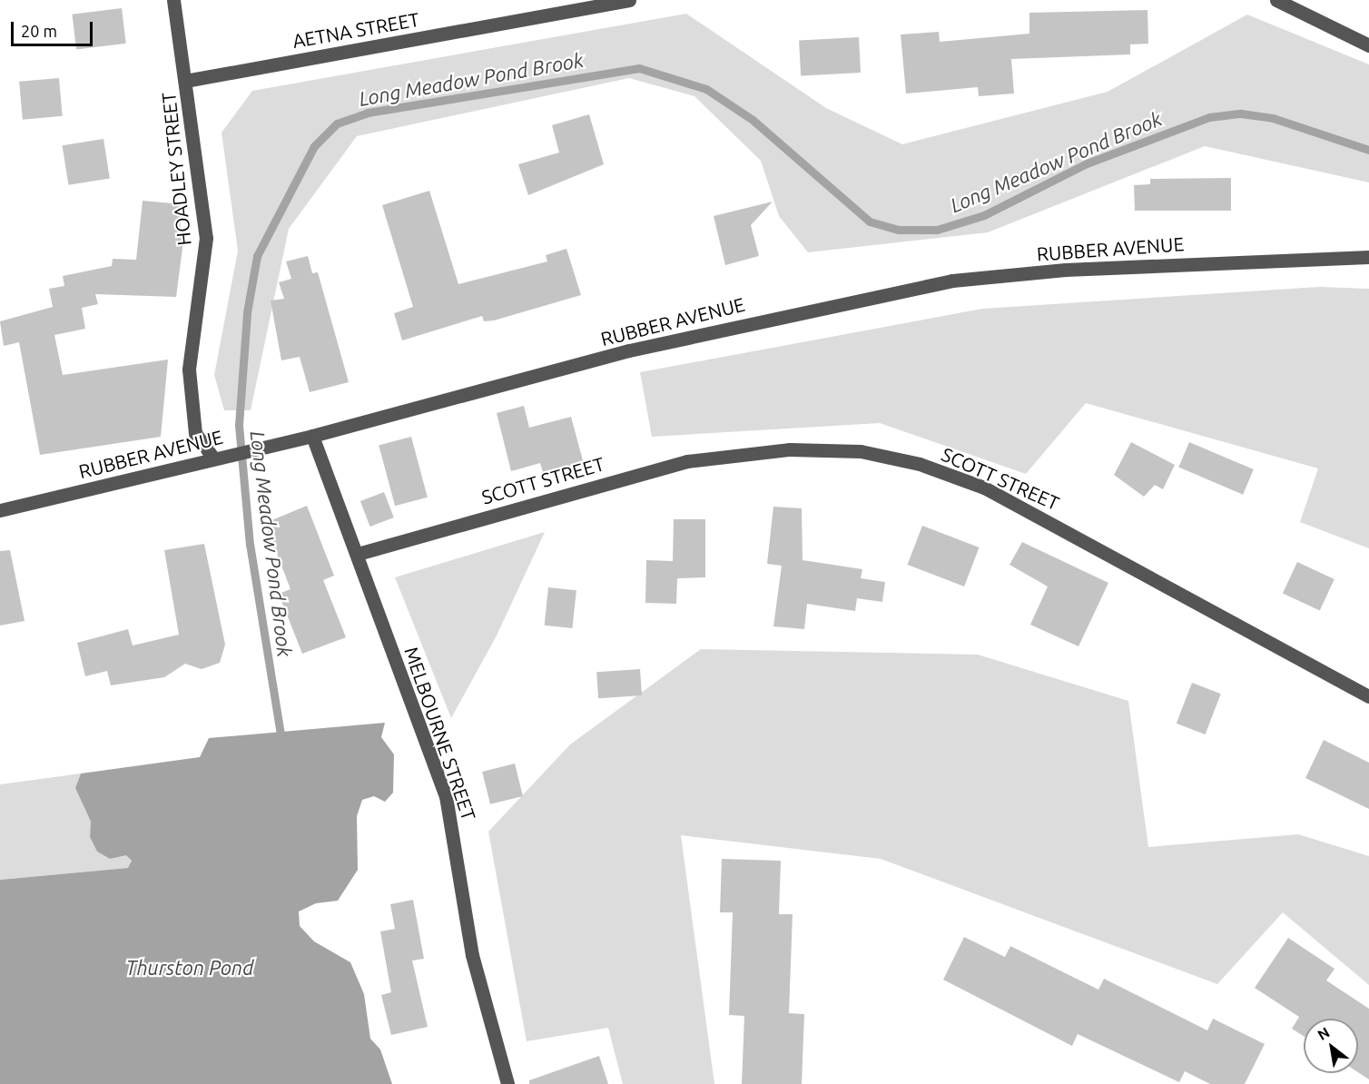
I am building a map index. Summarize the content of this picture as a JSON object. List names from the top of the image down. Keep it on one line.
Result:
{"streets":{"street":["AETNA STREET","HOADLEY STREET","RUBBER AVENUE","SCOTT STREET","MELBOURNE STREET"]},"crossings":[["AETNA STREET","HOADLEY STREET"],["HOADLEY STREET","RUBBER AVENUE"],["RUBBER AVENUE","MELBOURNE STREET"],["SCOTT STREET","MELBOURNE STREET"]],"water":["Long Meadow Pond Brook","Thurston Pond"],"scale_bar":"20 m","north":"top left"}
